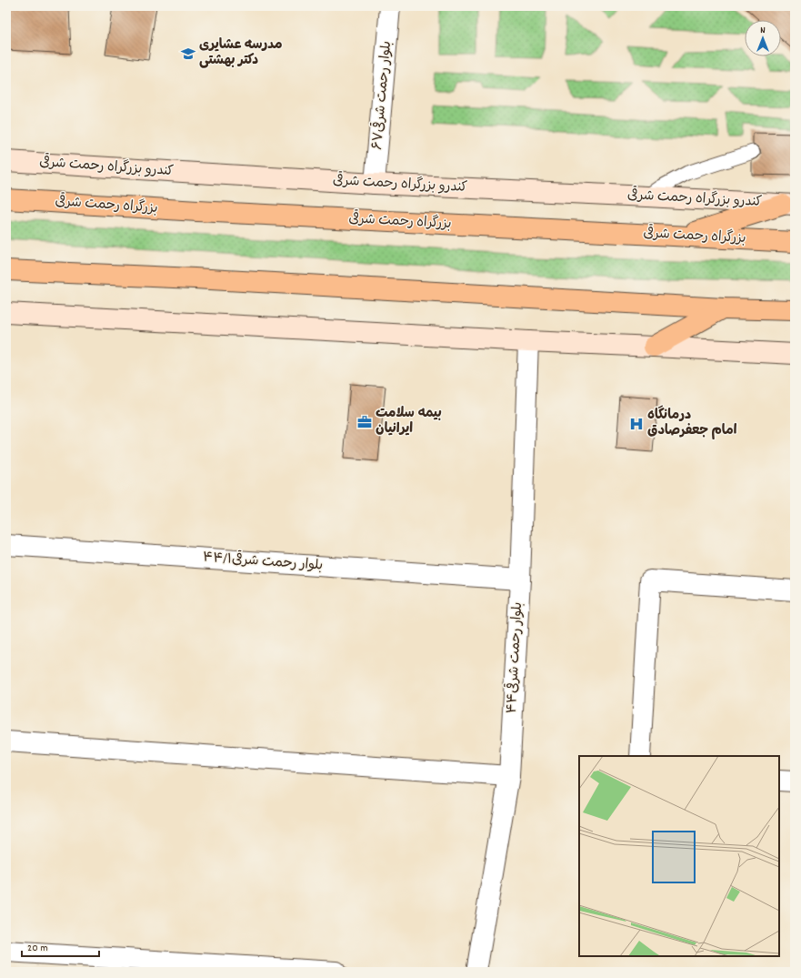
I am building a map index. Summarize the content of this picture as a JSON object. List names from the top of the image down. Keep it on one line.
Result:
{"streets":{"highway":["بزرگراه رحمت شرقی"],"main road":["کندرو بزرگراه رحمت شرقی"],"street":["بلوار رحمت شرقی۶۷","بلوار رحمت شرقی۴۴/۱","۴۴بلوار رحمت شرقی"]},"crossings":[["بلوار رحمت شرقی۶۷","کندرو بزرگراه رحمت شرقی"],["بلوار رحمت شرقی۴۴/۱","۴۴بلوار رحمت شرقی"]],"places":{"school or university":["مدرسه عشایری دکتر بهشتی"],"office":["بیمه سلامت ایرانیان"],"hospital":["درمانگاه امام جعفرصادق"]},"scale_bar":"20 m","north":"top"}
